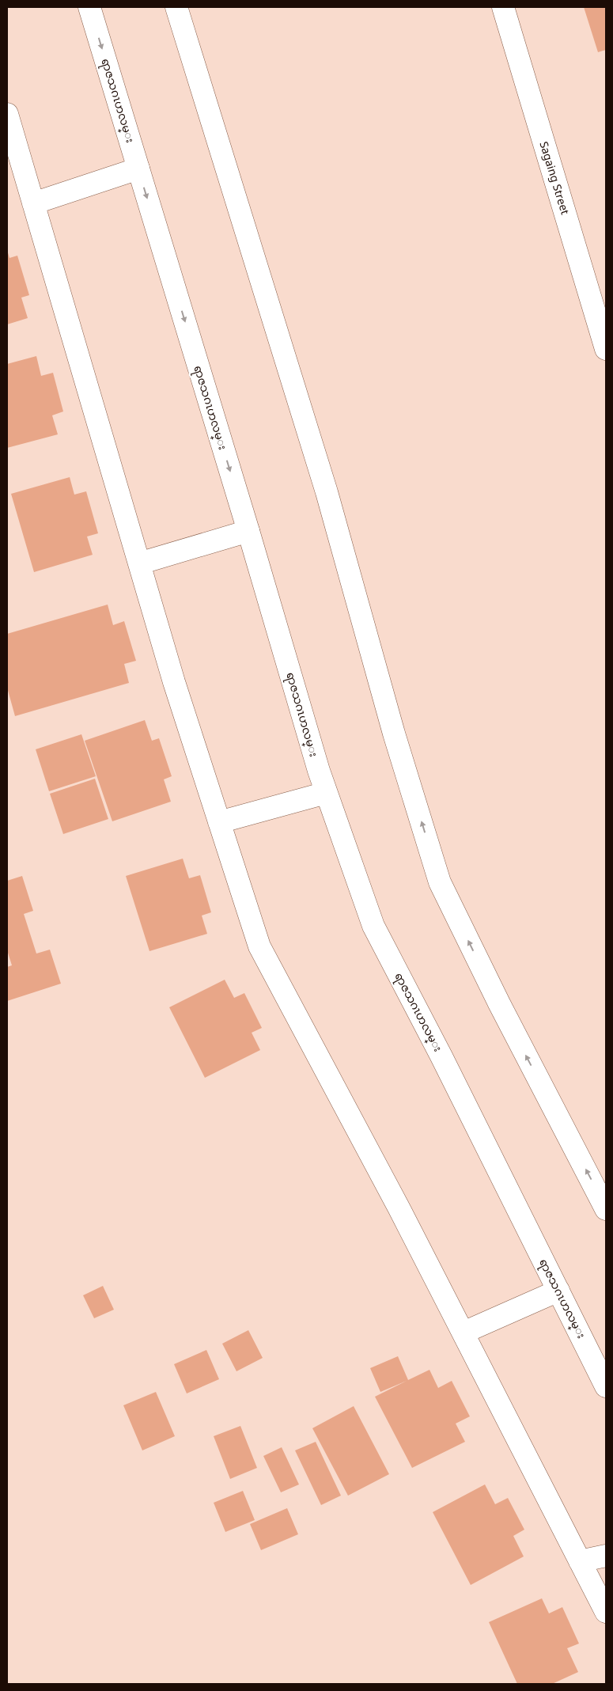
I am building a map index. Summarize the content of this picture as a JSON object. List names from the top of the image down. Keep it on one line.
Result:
{"streets":{"main road":["ရာဇသဂၤဟလမ္း","Sagaing Street"]}}
